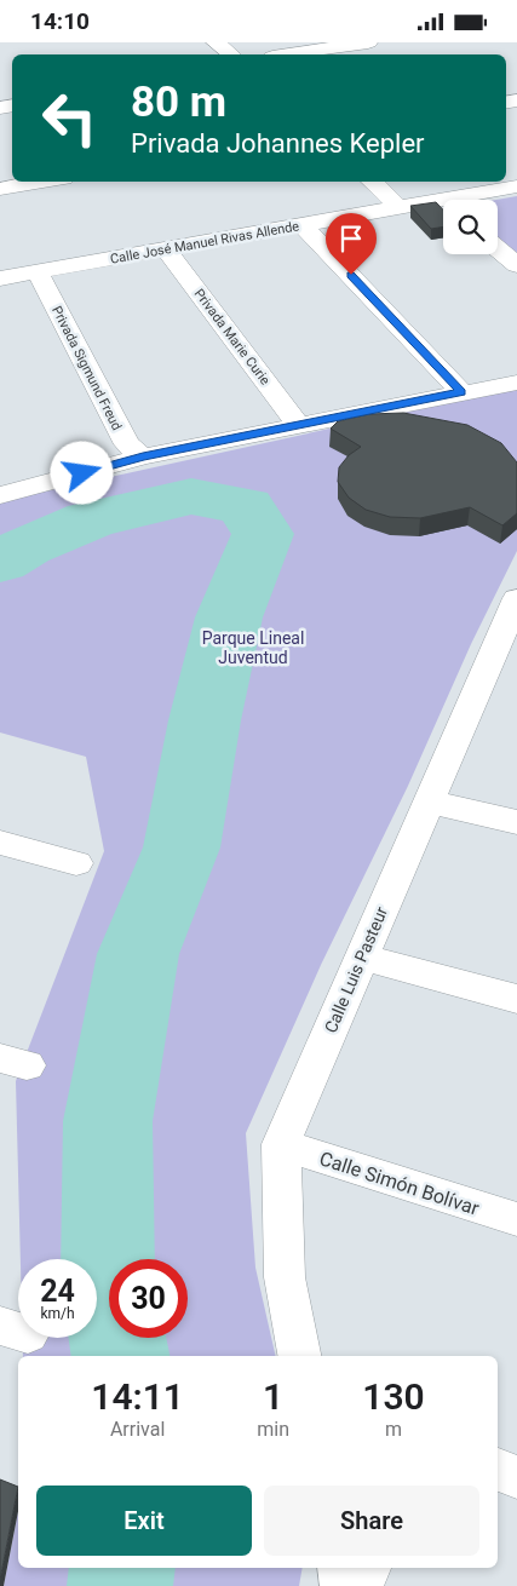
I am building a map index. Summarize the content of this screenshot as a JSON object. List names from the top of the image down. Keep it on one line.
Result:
{"streets":{"street":["Calle José Manuel Rivas Allende","Privada Marie Curie","Privada Sigmund Freud","Calle Luis Pasteur","Calle Simón Bolívar"]},"crossings":[["Calle José Manuel Rivas Allende","Privada Marie Curie"],["Calle José Manuel Rivas Allende","Privada Sigmund Freud"],["Calle Luis Pasteur","Calle Simón Bolívar"]],"parks":["Parque Lineal Juventud"],"page":{"status":"14:10","turn":["80 m","Privada Johannes Kepler"],"speed":"24 km/h","limit":"30","eta":["14:11","Arrival","1","min","130","m"],"buttons":["Exit","Share"]}}
